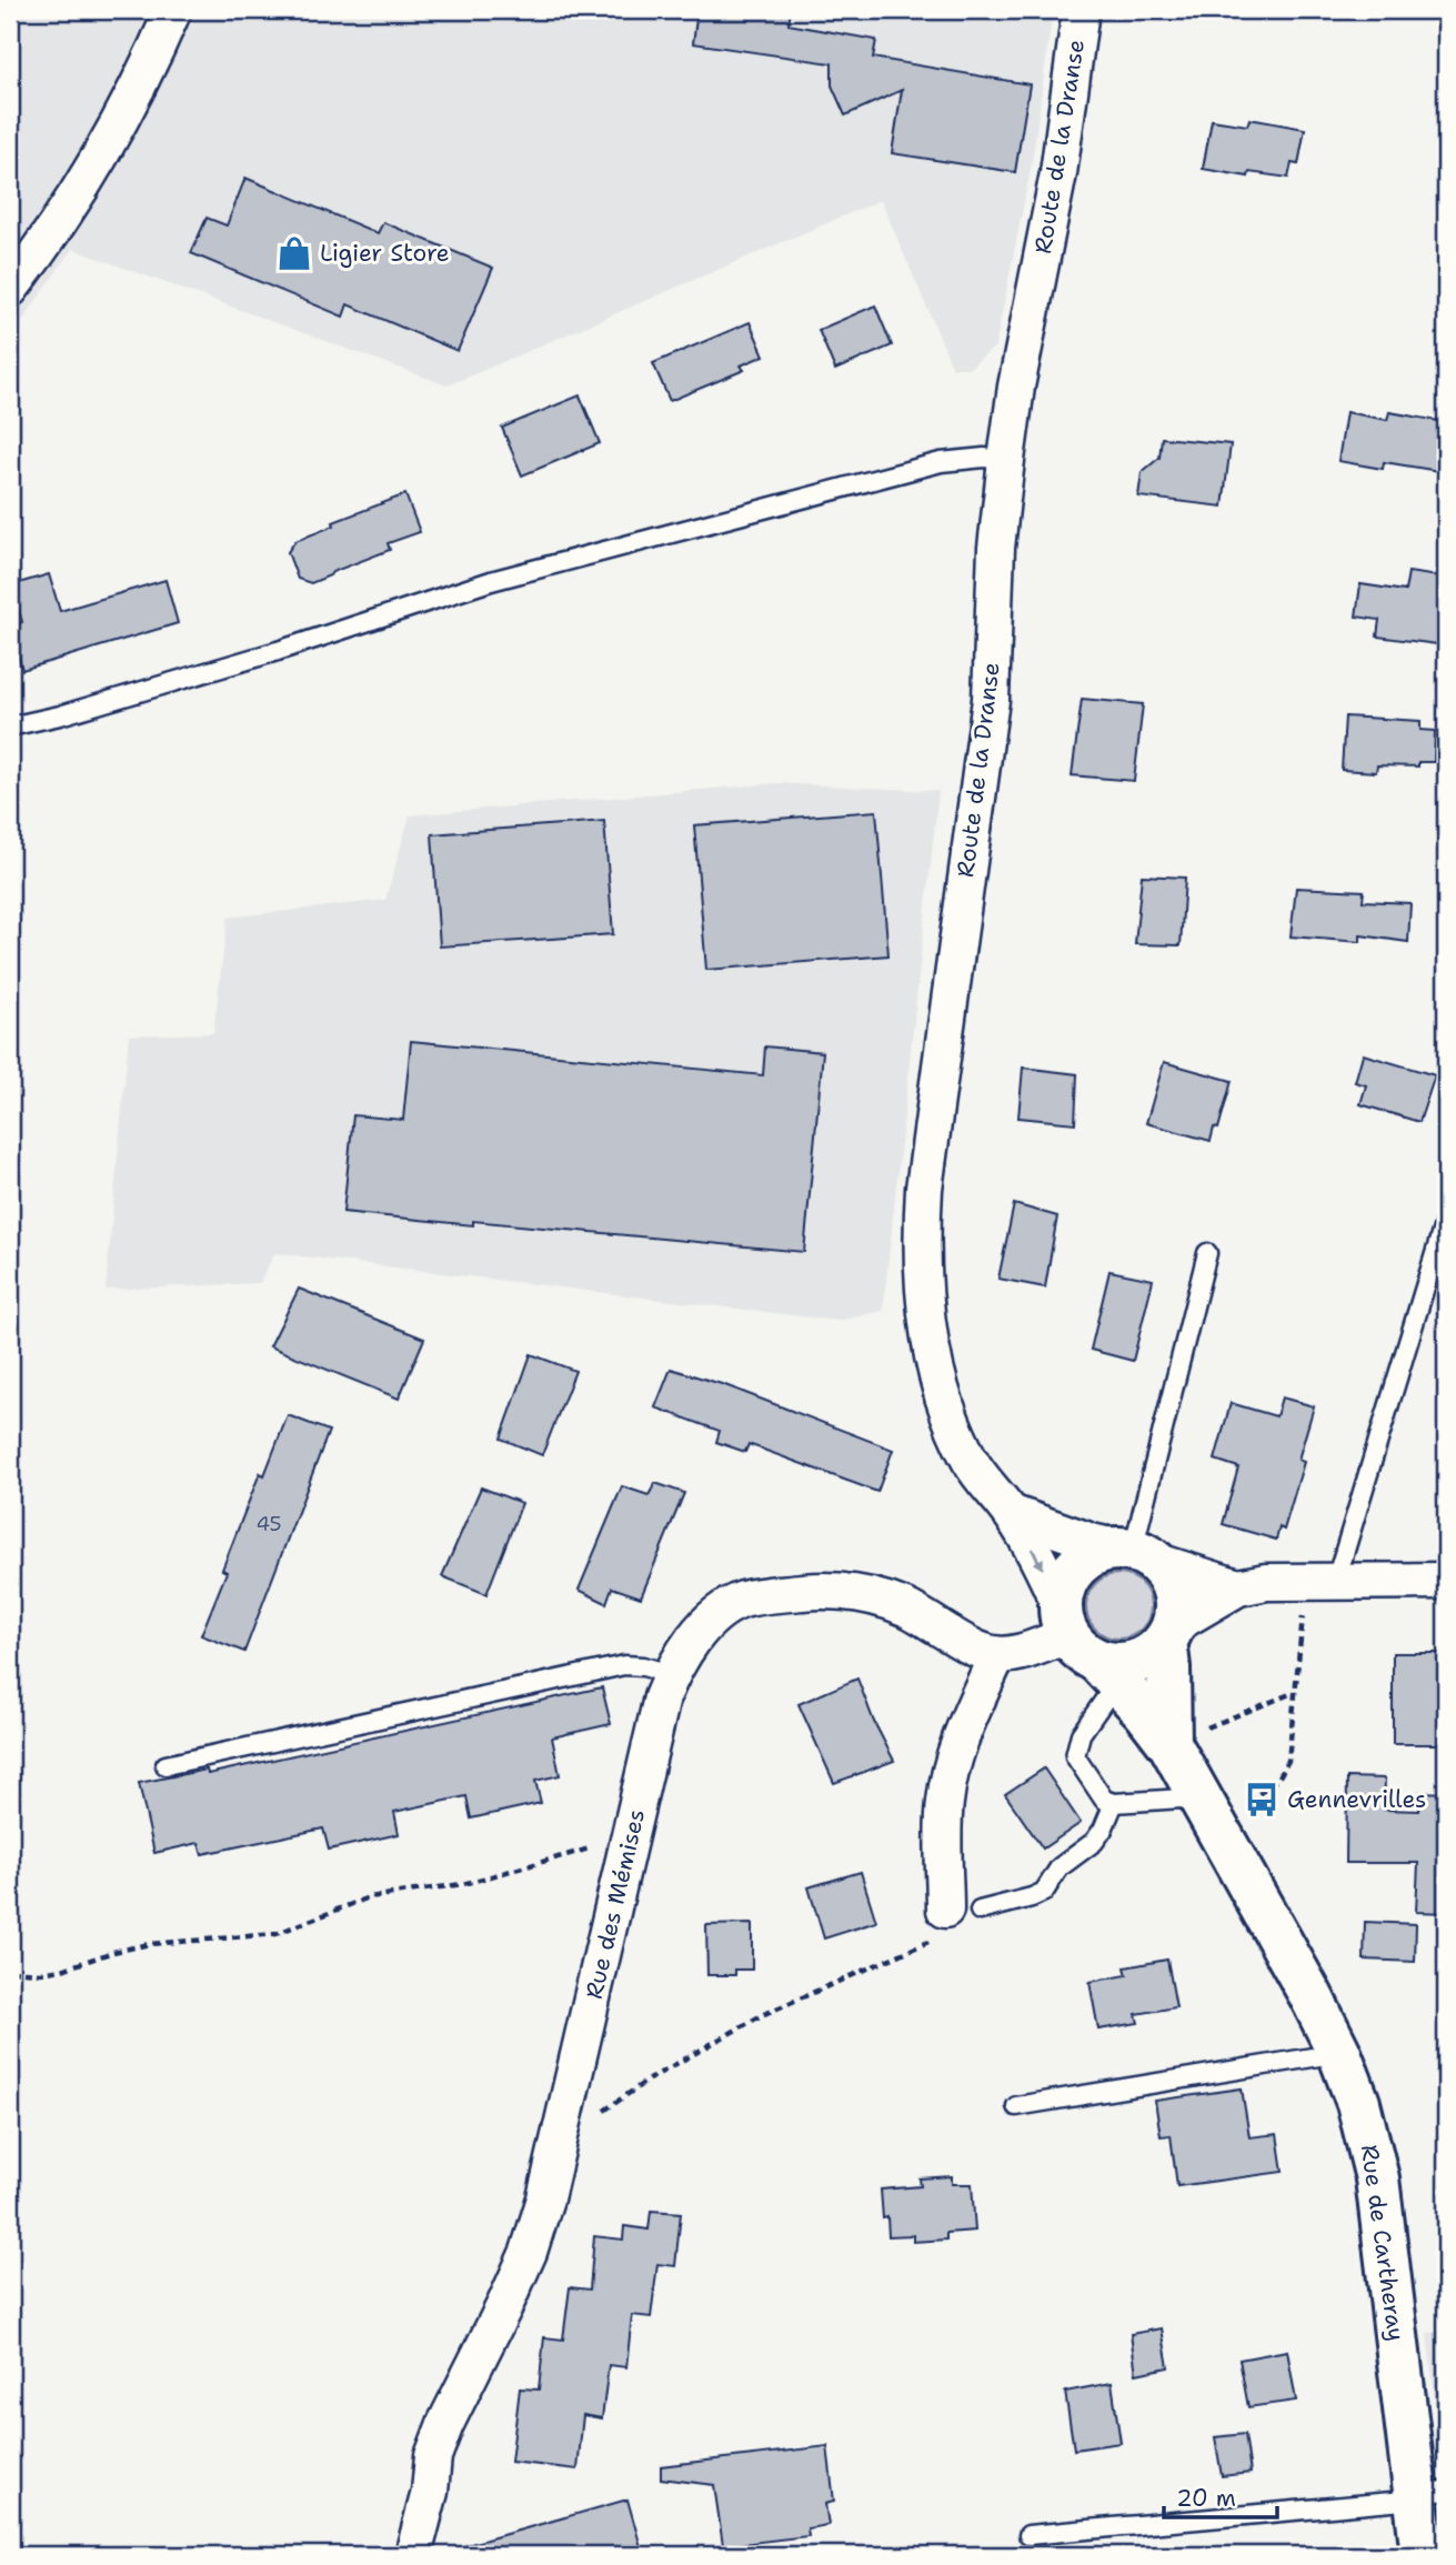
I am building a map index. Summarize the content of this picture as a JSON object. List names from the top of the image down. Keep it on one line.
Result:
{"streets":{"street":["Route de la Dranse","Rue des Mémises","Rue de Cartheray"]},"crossings":[["Route de la Dranse","Rue de Cartheray"]],"places":{"shop":["Ligier Store"],"bus stop":["Gennevrilles"]},"house_numbers":["45"],"scale_bar":"20 m"}
